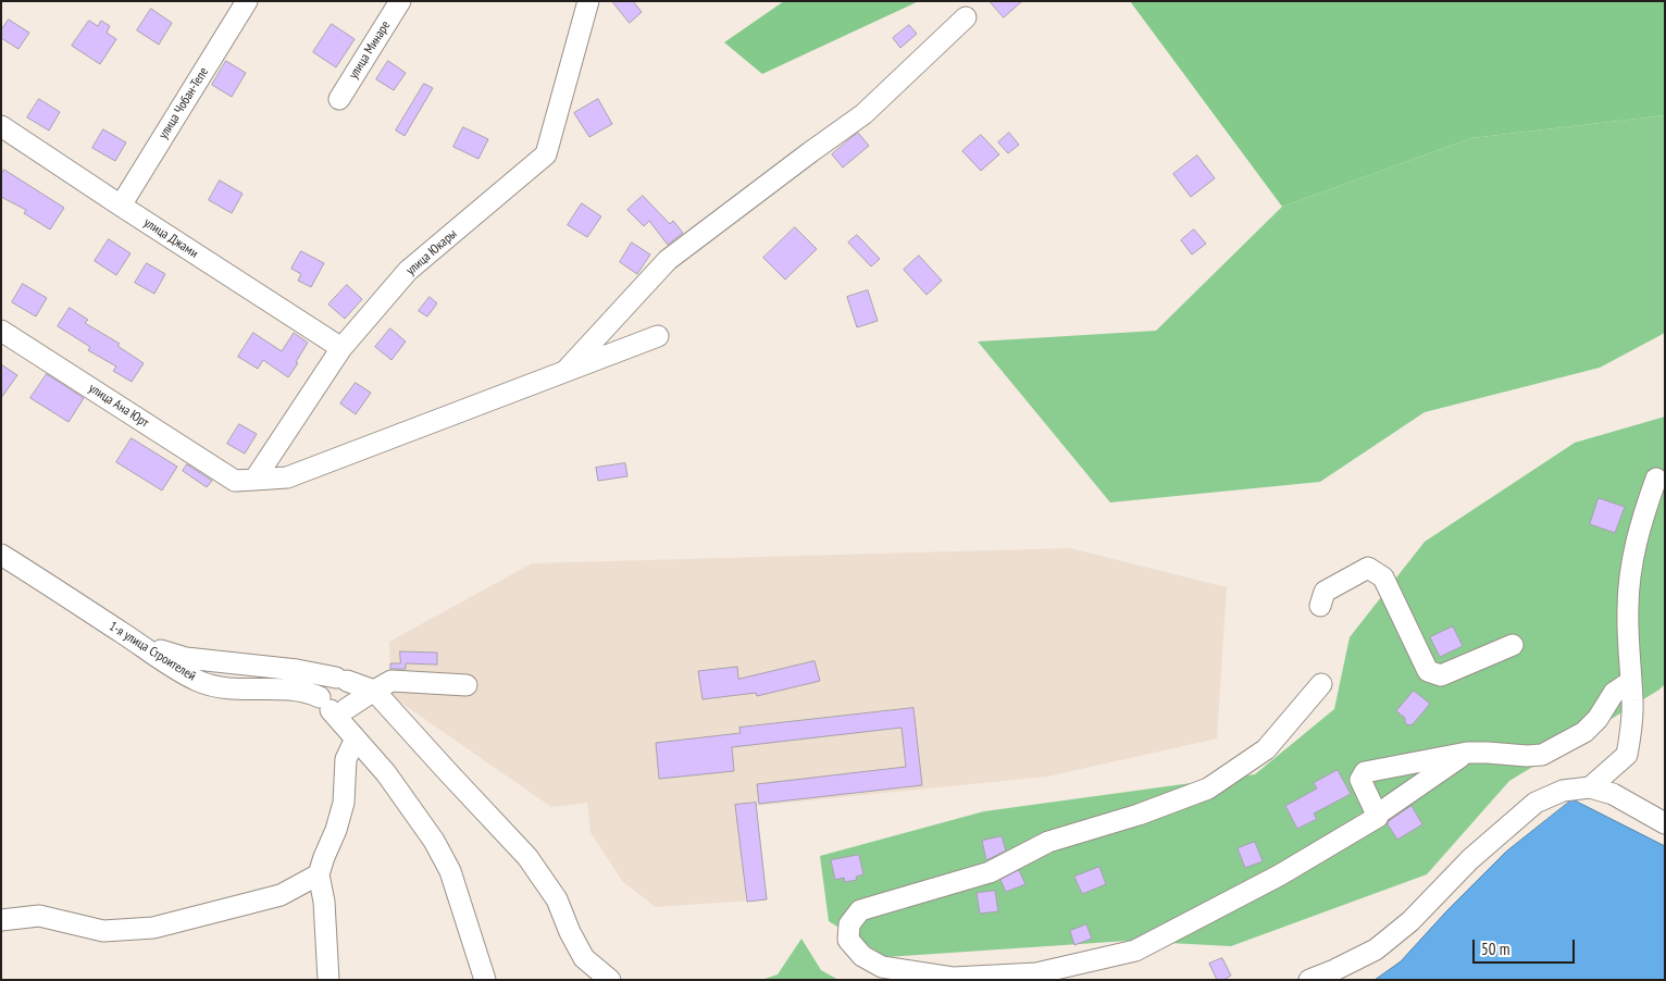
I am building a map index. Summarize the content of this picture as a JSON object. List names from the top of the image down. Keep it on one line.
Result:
{"streets":{"street":["улица Минаре","улица Чобан-Тепе","улица Джами","улица Юкары","улица Ана Юрт","1-я улица Строителей"]},"crossings":[["улица Чобан-Тепе","улица Джами"],["улица Джами","улица Юкары"],["улица Юкары","улица Ана Юрт"]],"scale_bar":"50 m"}
